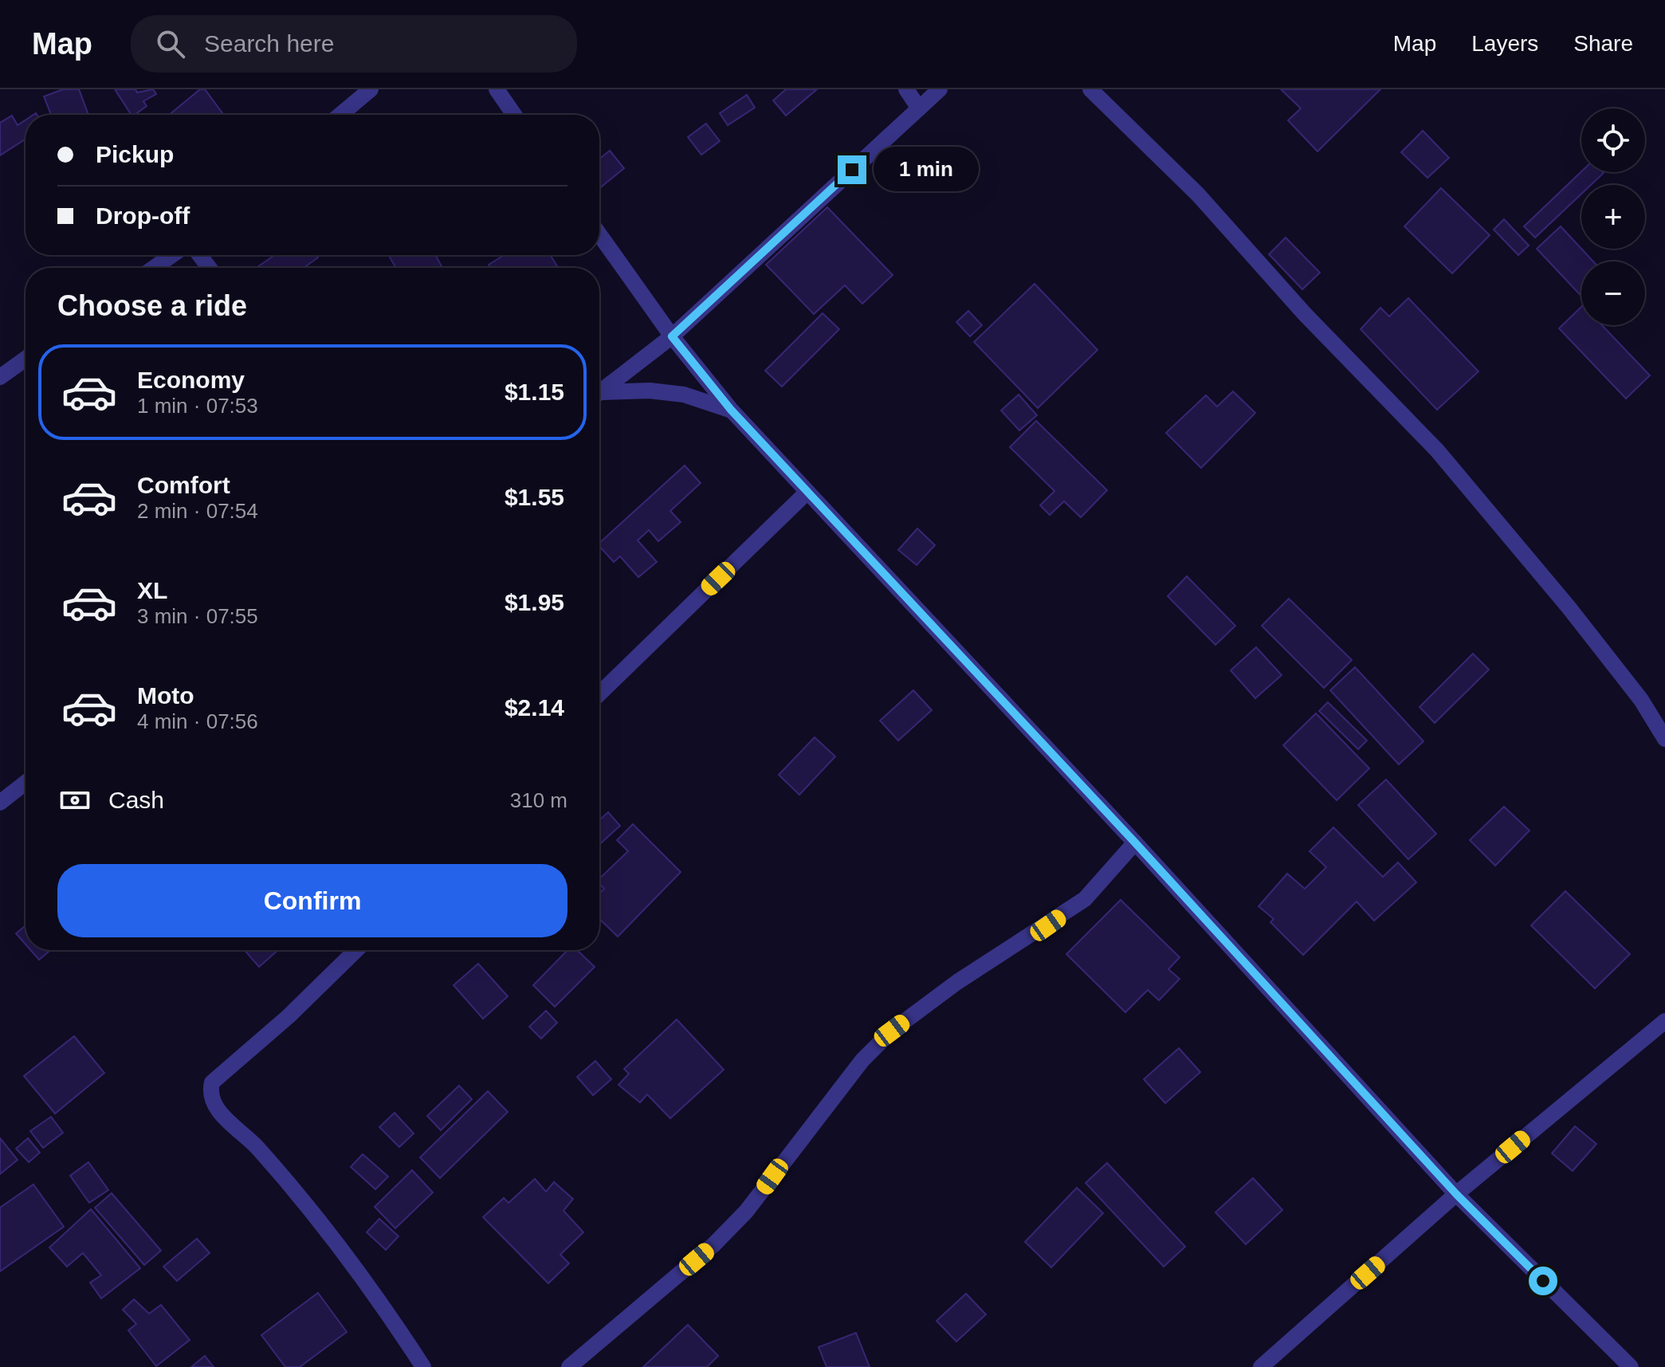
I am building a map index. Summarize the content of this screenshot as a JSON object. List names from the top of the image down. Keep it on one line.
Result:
{"page":{"header":"Map","search":"Search here","nav":["Map","Layers","Share"],"map_buttons":["+","−"],"banner":["Pickup","Drop-off"],"bubble":"1 min","heading":"Choose a ride","list":[{"name":"Economy","note":"1 min · 07:53","value":"$1.15"},{"name":"Comfort","note":"2 min · 07:54","value":"$1.55"},{"name":"XL","note":"3 min · 07:55","value":"$1.95"},{"name":"Moto","note":"4 min · 07:56","value":"$2.14"}],"pay":["Cash","310 m"],"buttons":"Confirm"}}
